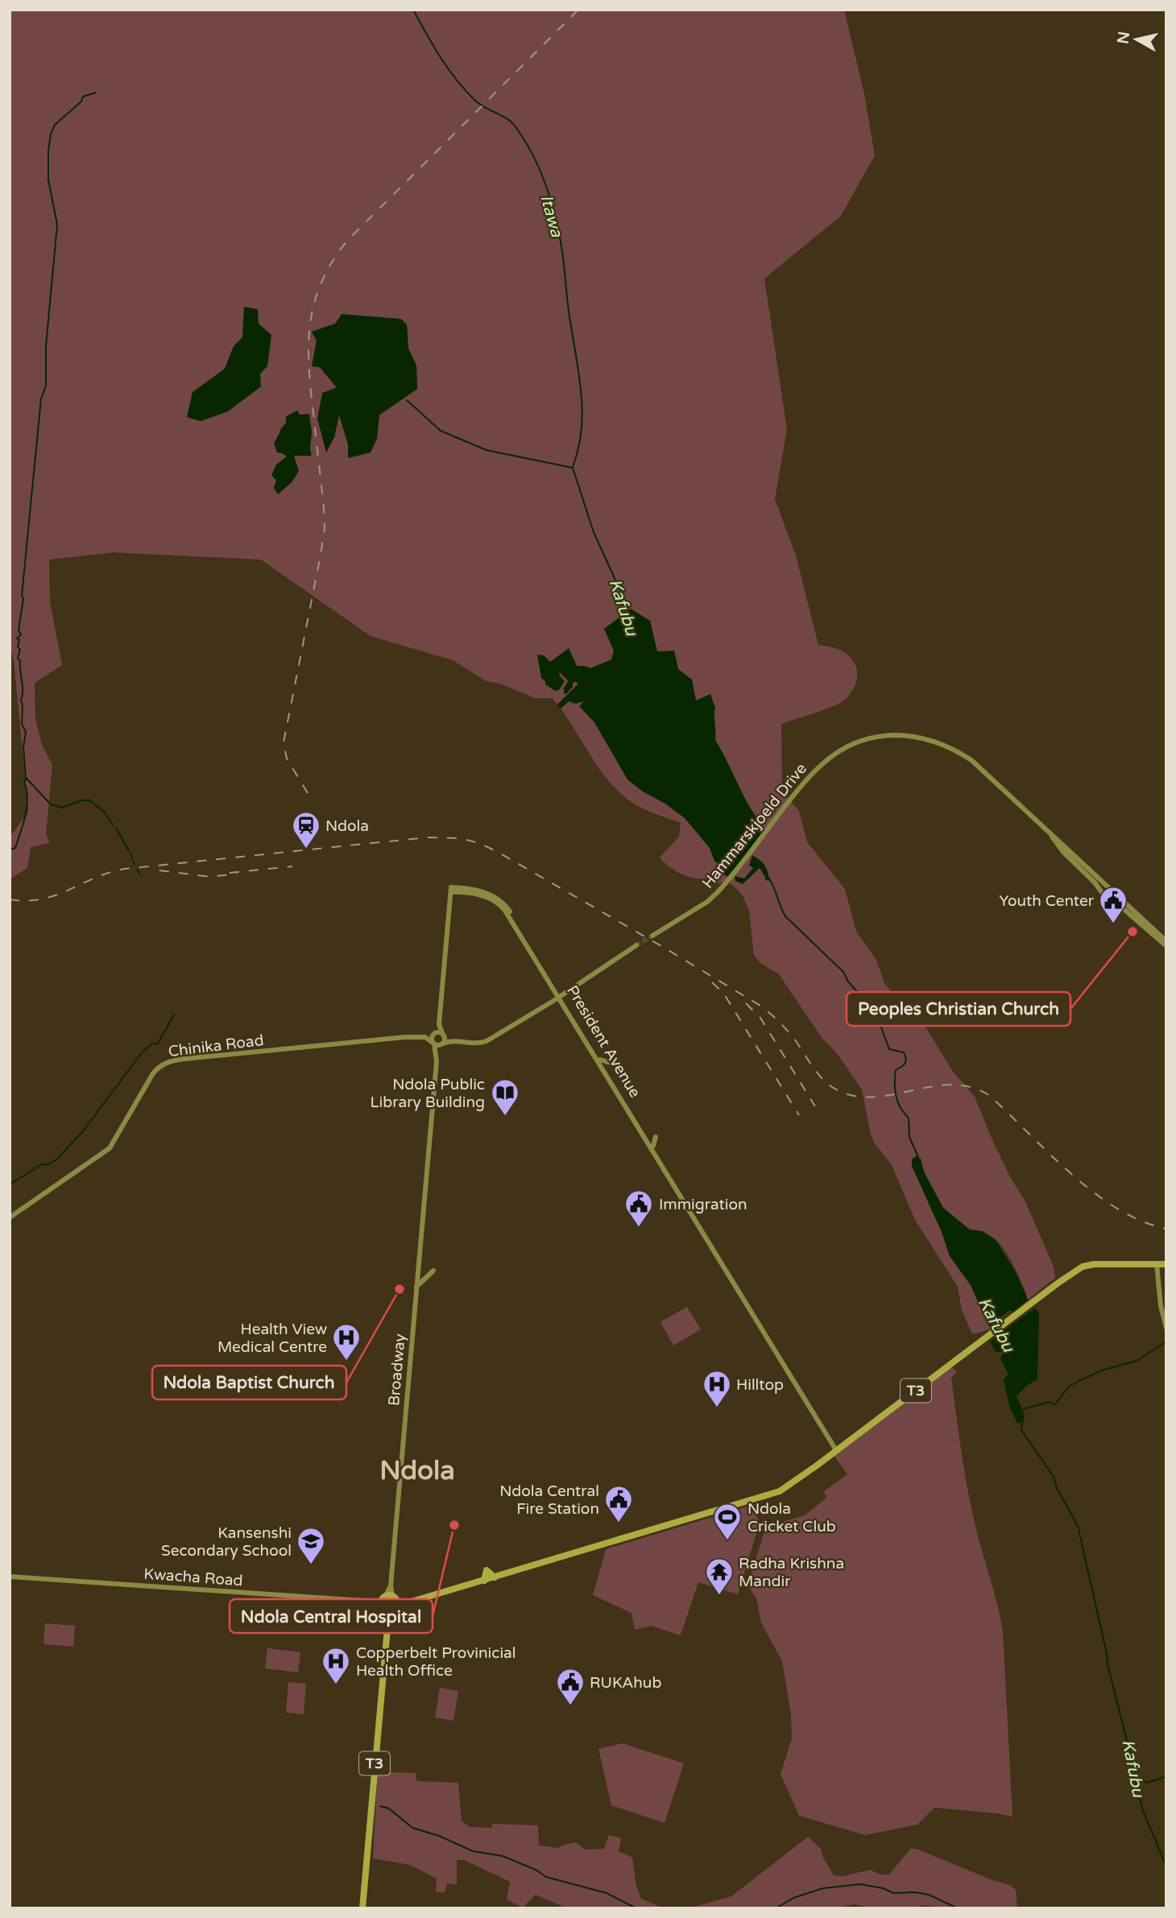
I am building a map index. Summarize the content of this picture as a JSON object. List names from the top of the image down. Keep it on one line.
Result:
{"streets":{"highway":["T3"],"main road":["Hammarskjoeld Drive","President Avenue","Chinika Road","Broadway","Kwacha Road"]},"crossings":[["President Avenue","T3"],["Broadway","T3"]],"districts":["Ndola"],"water":["Itawa","Kafubu"],"places":{"station":["Ndola"],"public building":["Youth Center","Immigration","Ndola Central Fire Station","RUKAhub"],"other":["Peoples Christian Church","Ndola Baptist Church","Ndola Central Hospital"],"library":["Ndola Public Library Building"],"hospital":["Health View Medical Centre","Hilltop","Copperbelt Provinicial Health Office"],"sports":["Ndola Cricket Club"],"school or university":["Kansenshi Secondary School"],"temple":["Radha Krishna Mandir"]},"north":"left"}
